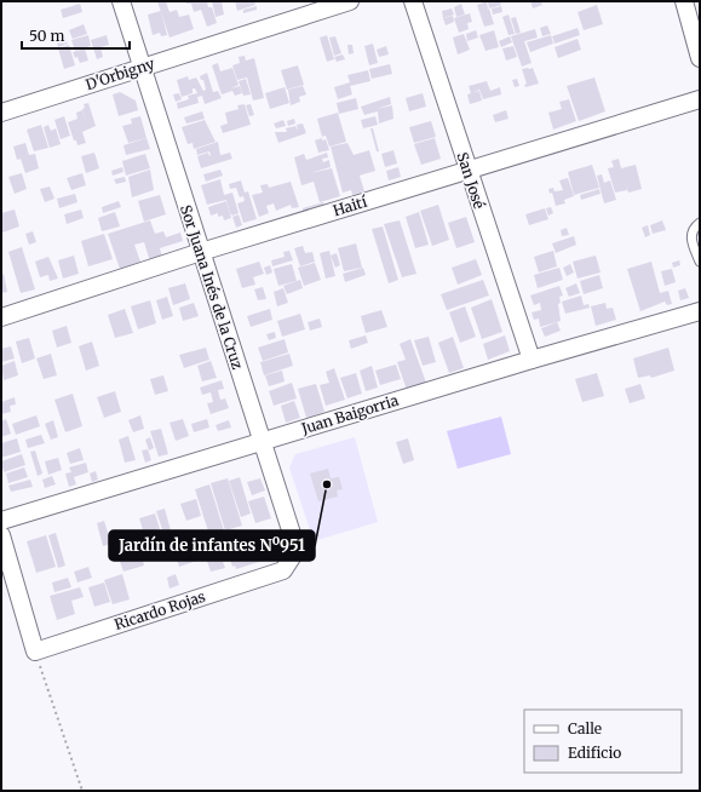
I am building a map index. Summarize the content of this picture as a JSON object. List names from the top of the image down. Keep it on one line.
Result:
{"streets":{"street":["D'Orbigny","San José","Haití","Sor Juana Inés de la Cruz","Juan Baigorria","Ricardo Rojas"]},"crossings":[["D'Orbigny","Sor Juana Inés de la Cruz"],["San José","Haití"],["San José","Juan Baigorria"],["Haití","Sor Juana Inés de la Cruz"],["Sor Juana Inés de la Cruz","Juan Baigorria"],["Sor Juana Inés de la Cruz","Ricardo Rojas"]],"places":["Jardín de infantes Nº951"],"legend":["Calle","Edificio"],"scale_bar":"50 m"}
